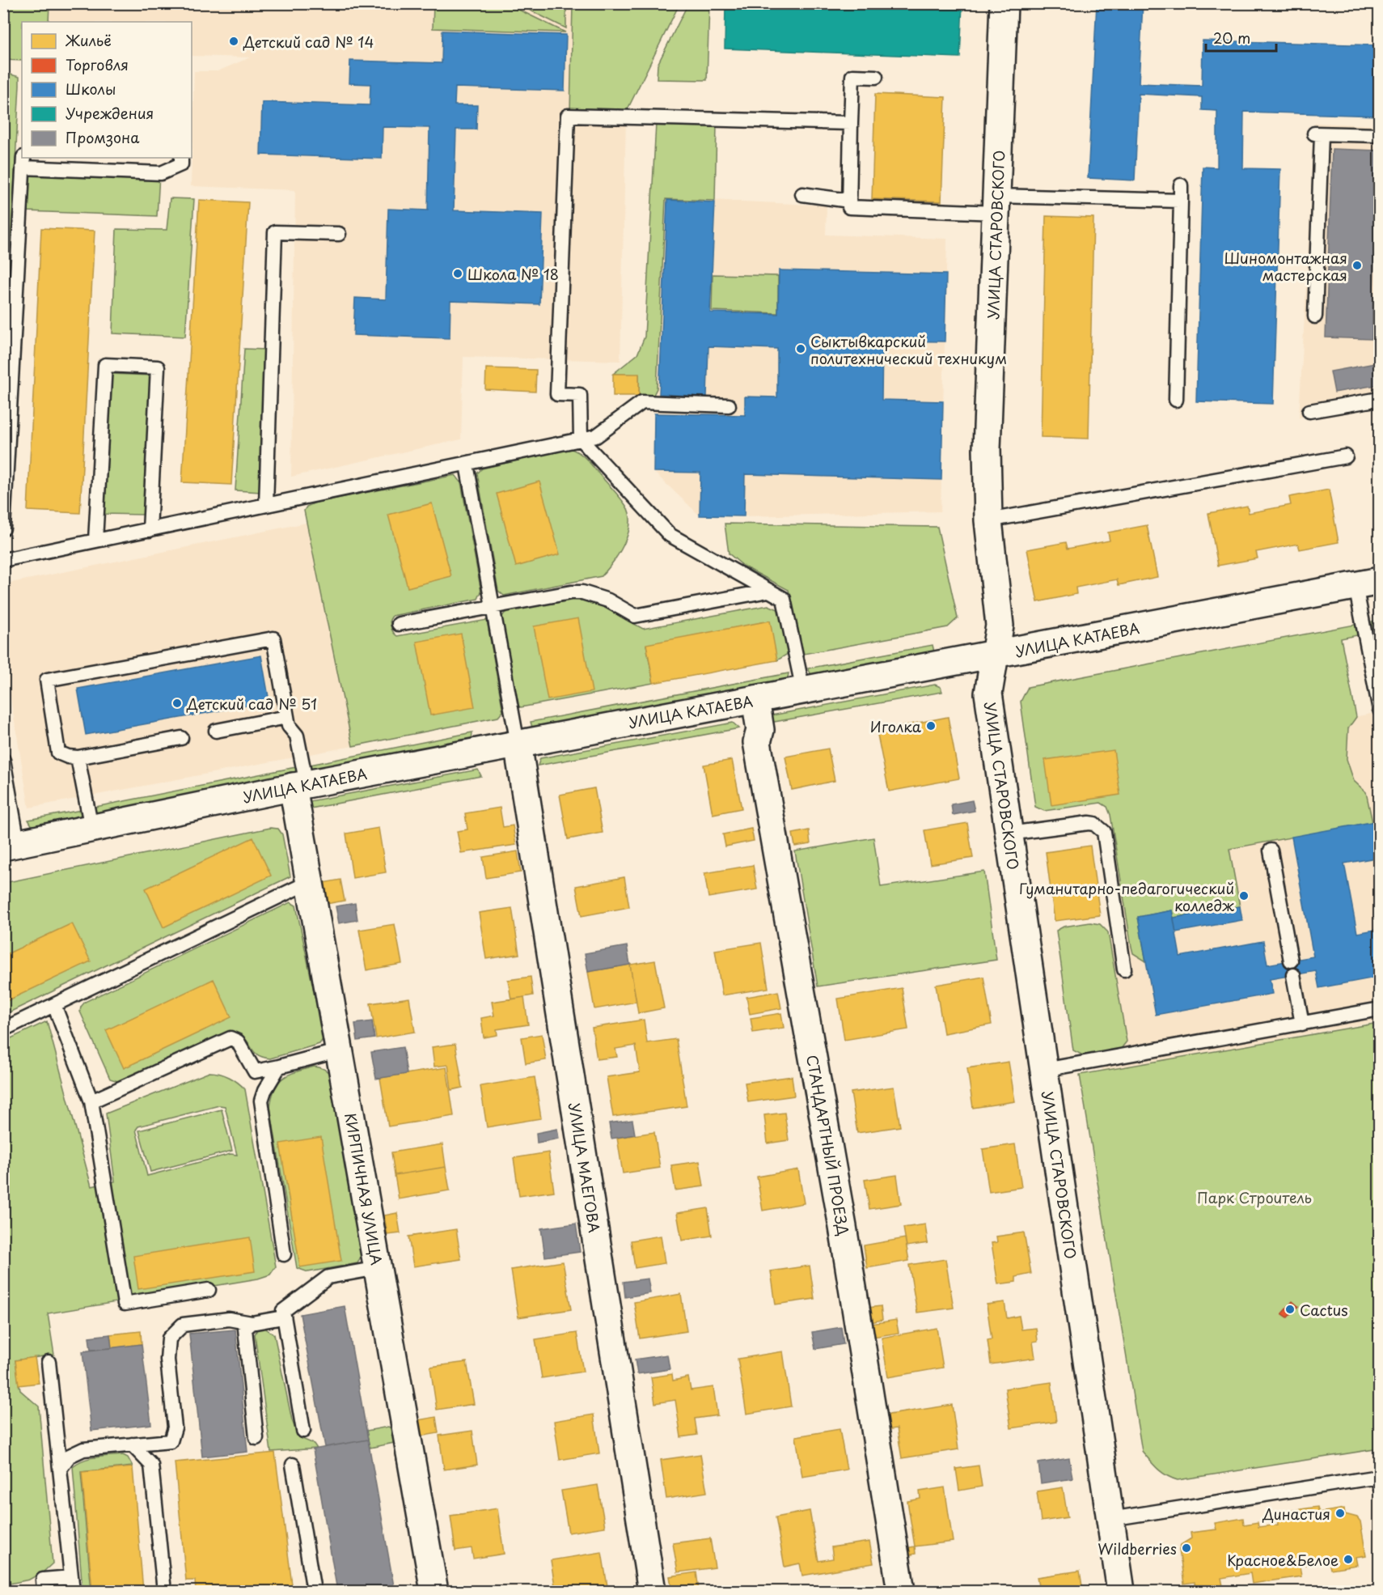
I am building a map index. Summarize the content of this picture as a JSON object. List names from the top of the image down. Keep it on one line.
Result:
{"streets":{"street":["УЛИЦА СТАРОВСКОГО","УЛИЦА КАТАЕВА","СТАНДАРТНЫЙ ПРОЕЗД","УЛИЦА МАЕГОВА","КИРПИЧНАЯ УЛИЦА"]},"crossings":[["УЛИЦА СТАРОВСКОГО","УЛИЦА КАТАЕВА"],["УЛИЦА КАТАЕВА","СТАНДАРТНЫЙ ПРОЕЗД"],["УЛИЦА КАТАЕВА","УЛИЦА МАЕГОВА"],["УЛИЦА КАТАЕВА","КИРПИЧНАЯ УЛИЦА"]],"parks":["Парк Строитель"],"places":["Детский сад № 14","Шиномонтажная мастерская","Школа № 18","Сыктывкарский политехнический техникум","Детский сад № 51","Иголка","Гуманитарно-педагогический колледж","Cactus","Династия","Wildberries","Красное&Белое"],"legend":["Жильё","Торговля","Школы","Учреждения","Промзона"],"scale_bar":"20 m"}
